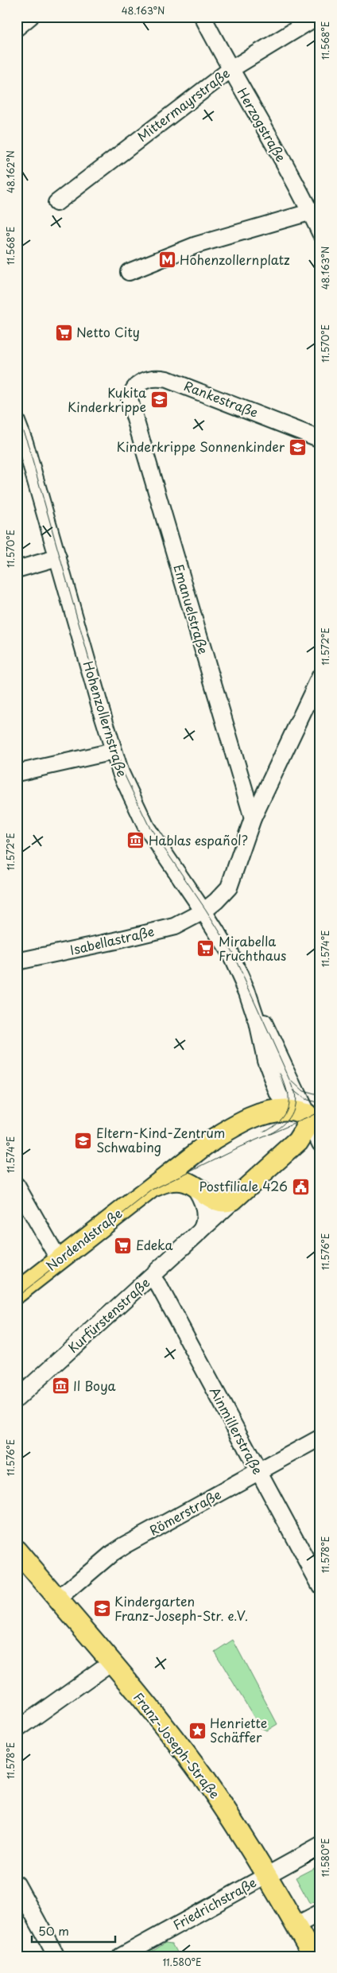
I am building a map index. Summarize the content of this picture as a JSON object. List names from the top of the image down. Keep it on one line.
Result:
{"streets":{"main road":["Nordendstraße","Franz-Joseph-Straße"],"street":["Mittermayrstraße","Herzogstraße","Rankestraße","Emanuelstraße","Hohenzollernstraße","Isabellastraße","Kurfürstenstraße","Ainmillerstraße","Römerstraße","Friedrichstraße"]},"crossings":[["Mittermayrstraße","Herzogstraße"],["Rankestraße","Emanuelstraße"],["Emanuelstraße","Isabellastraße"],["Hohenzollernstraße","Isabellastraße"],["Hohenzollernstraße","Nordendstraße"],["Kurfürstenstraße","Ainmillerstraße"],["Ainmillerstraße","Römerstraße"],["Römerstraße","Franz-Joseph-Straße"],["Franz-Joseph-Straße","Friedrichstraße"]],"places":{"metro station":["Hohenzollernplatz"],"supermarket":["Netto City","Mirabella Fruchthaus","Edeka"],"school or university":["Kukita Kinderkrippe","Kinderkrippe Sonnenkinder","Eltern-Kind-Zentrum Schwabing","Kindergarten Franz-Joseph-Str. e.V."],"museum":["Hablas español?","Il Boya"],"public building":["Postfiliale 426"],"place":["Henriette Schäffer"]},"scale_bar":"50 m","coordinates":["48.163°N","11.568°E","48.162°N","11.570°E","11.572°E","11.574°E","11.576°E","11.578°E","11.580°E"]}
